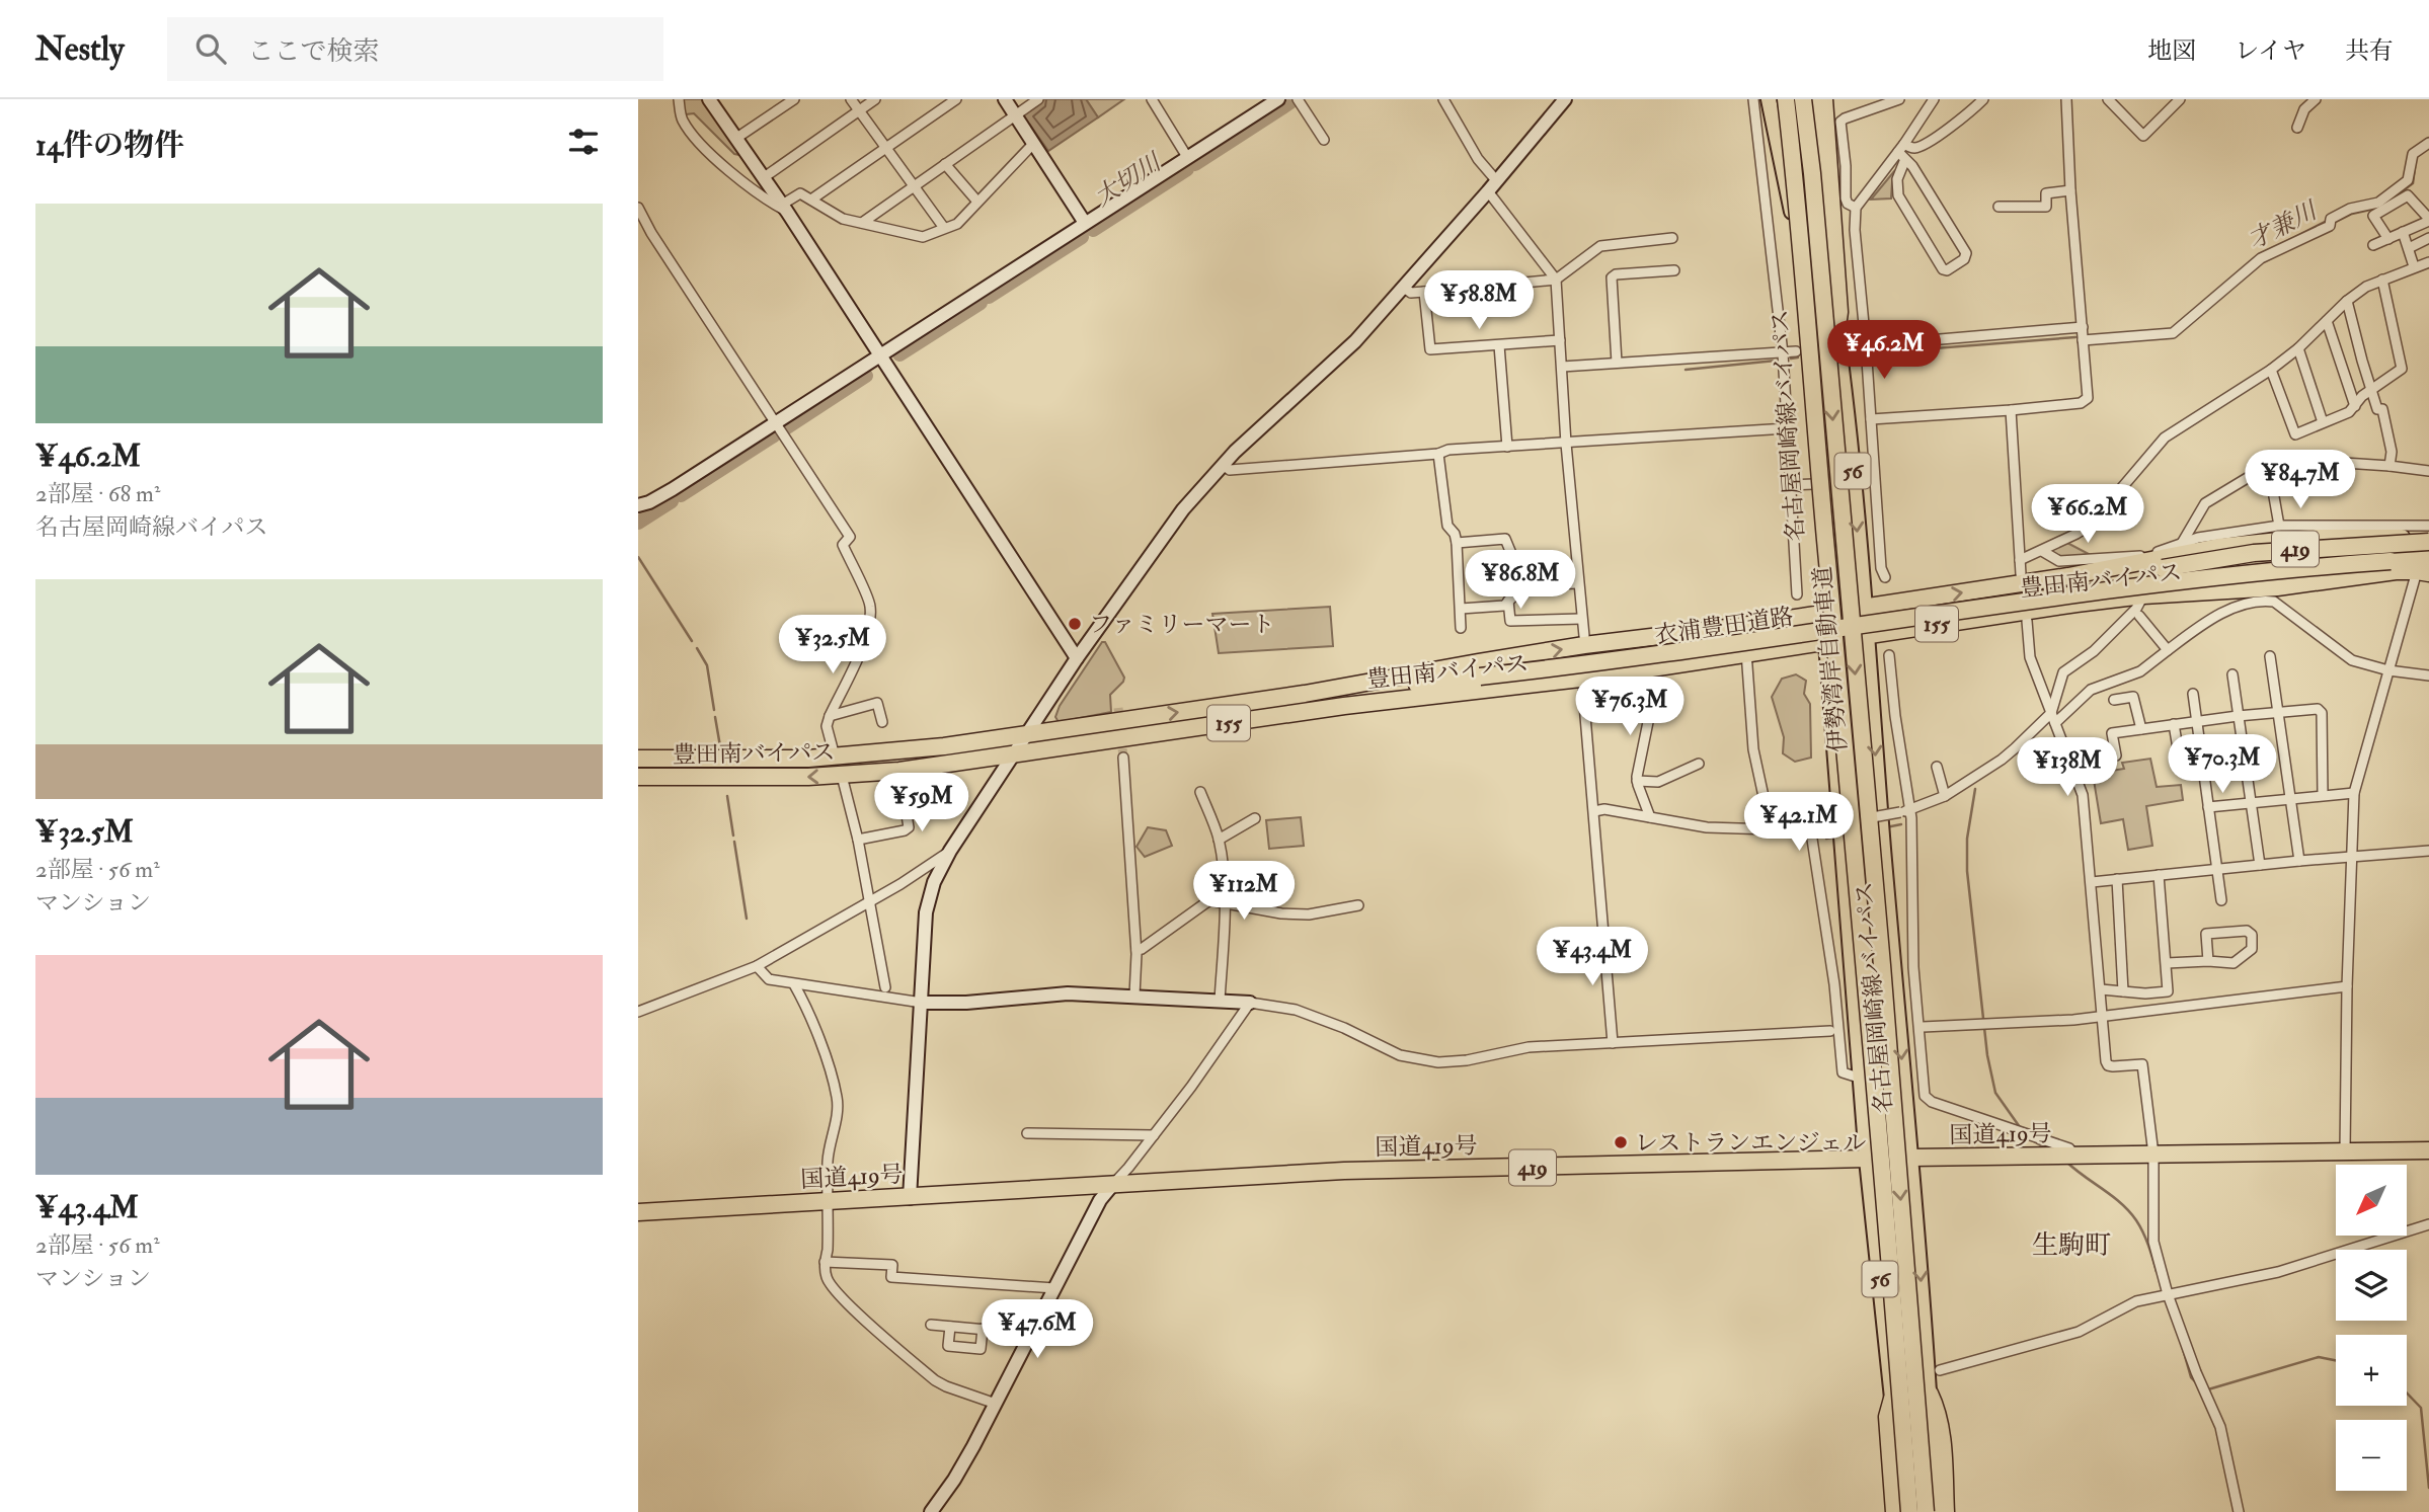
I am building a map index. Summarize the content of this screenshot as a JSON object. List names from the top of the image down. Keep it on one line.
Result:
{"streets":{"highway":["419","豊田南バイパス","155","衣浦豊田道路","伊勢湾岸自動車道","国道419号"],"main road":["名古屋岡崎線バイパス","56"]},"crossings":[["名古屋岡崎線バイパス","豊田南バイパス"],["名古屋岡崎線バイパス","155"],["名古屋岡崎線バイパス","国道419号"],["419","豊田南バイパス"],["419","155"],["419","衣浦豊田道路"],["豊田南バイパス","155"],["豊田南バイパス","衣浦豊田道路"]],"districts":["生駒町"],"water":["大切川","才兼川"],"places":["ファミリーマート","レストランエンジェル"],"north":"bottom left","page":{"header":"Nestly","search":"ここで検索","nav":["地図","レイヤ","共有"],"heading":"14件の物件","list":[{"name":"¥46.2M","note":"2部屋 · 68 m² · 名古屋岡崎線バイパス"},{"name":"¥32.5M","note":"2部屋 · 56 m² · マンション"},{"name":"¥43.4M","note":"2部屋 · 56 m² · マンション"}],"price":["¥58.8M","¥46.2M","¥84.7M","¥66.2M","¥86.8M","¥32.5M","¥76.3M","¥70.3M","¥138M","¥59M","¥42.1M","¥112M","¥43.4M","¥47.6M"],"map_buttons":["+","−"]}}
